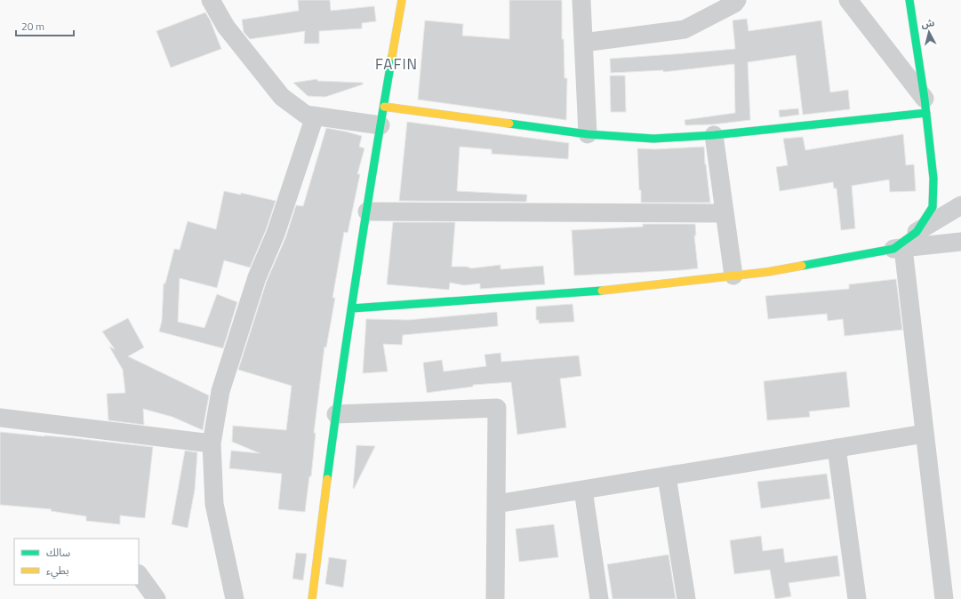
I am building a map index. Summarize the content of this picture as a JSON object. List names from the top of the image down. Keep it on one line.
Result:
{"districts":["FAFIN"],"legend":["سالك","بطيء"],"scale_bar":"20 m","north":"top"}
